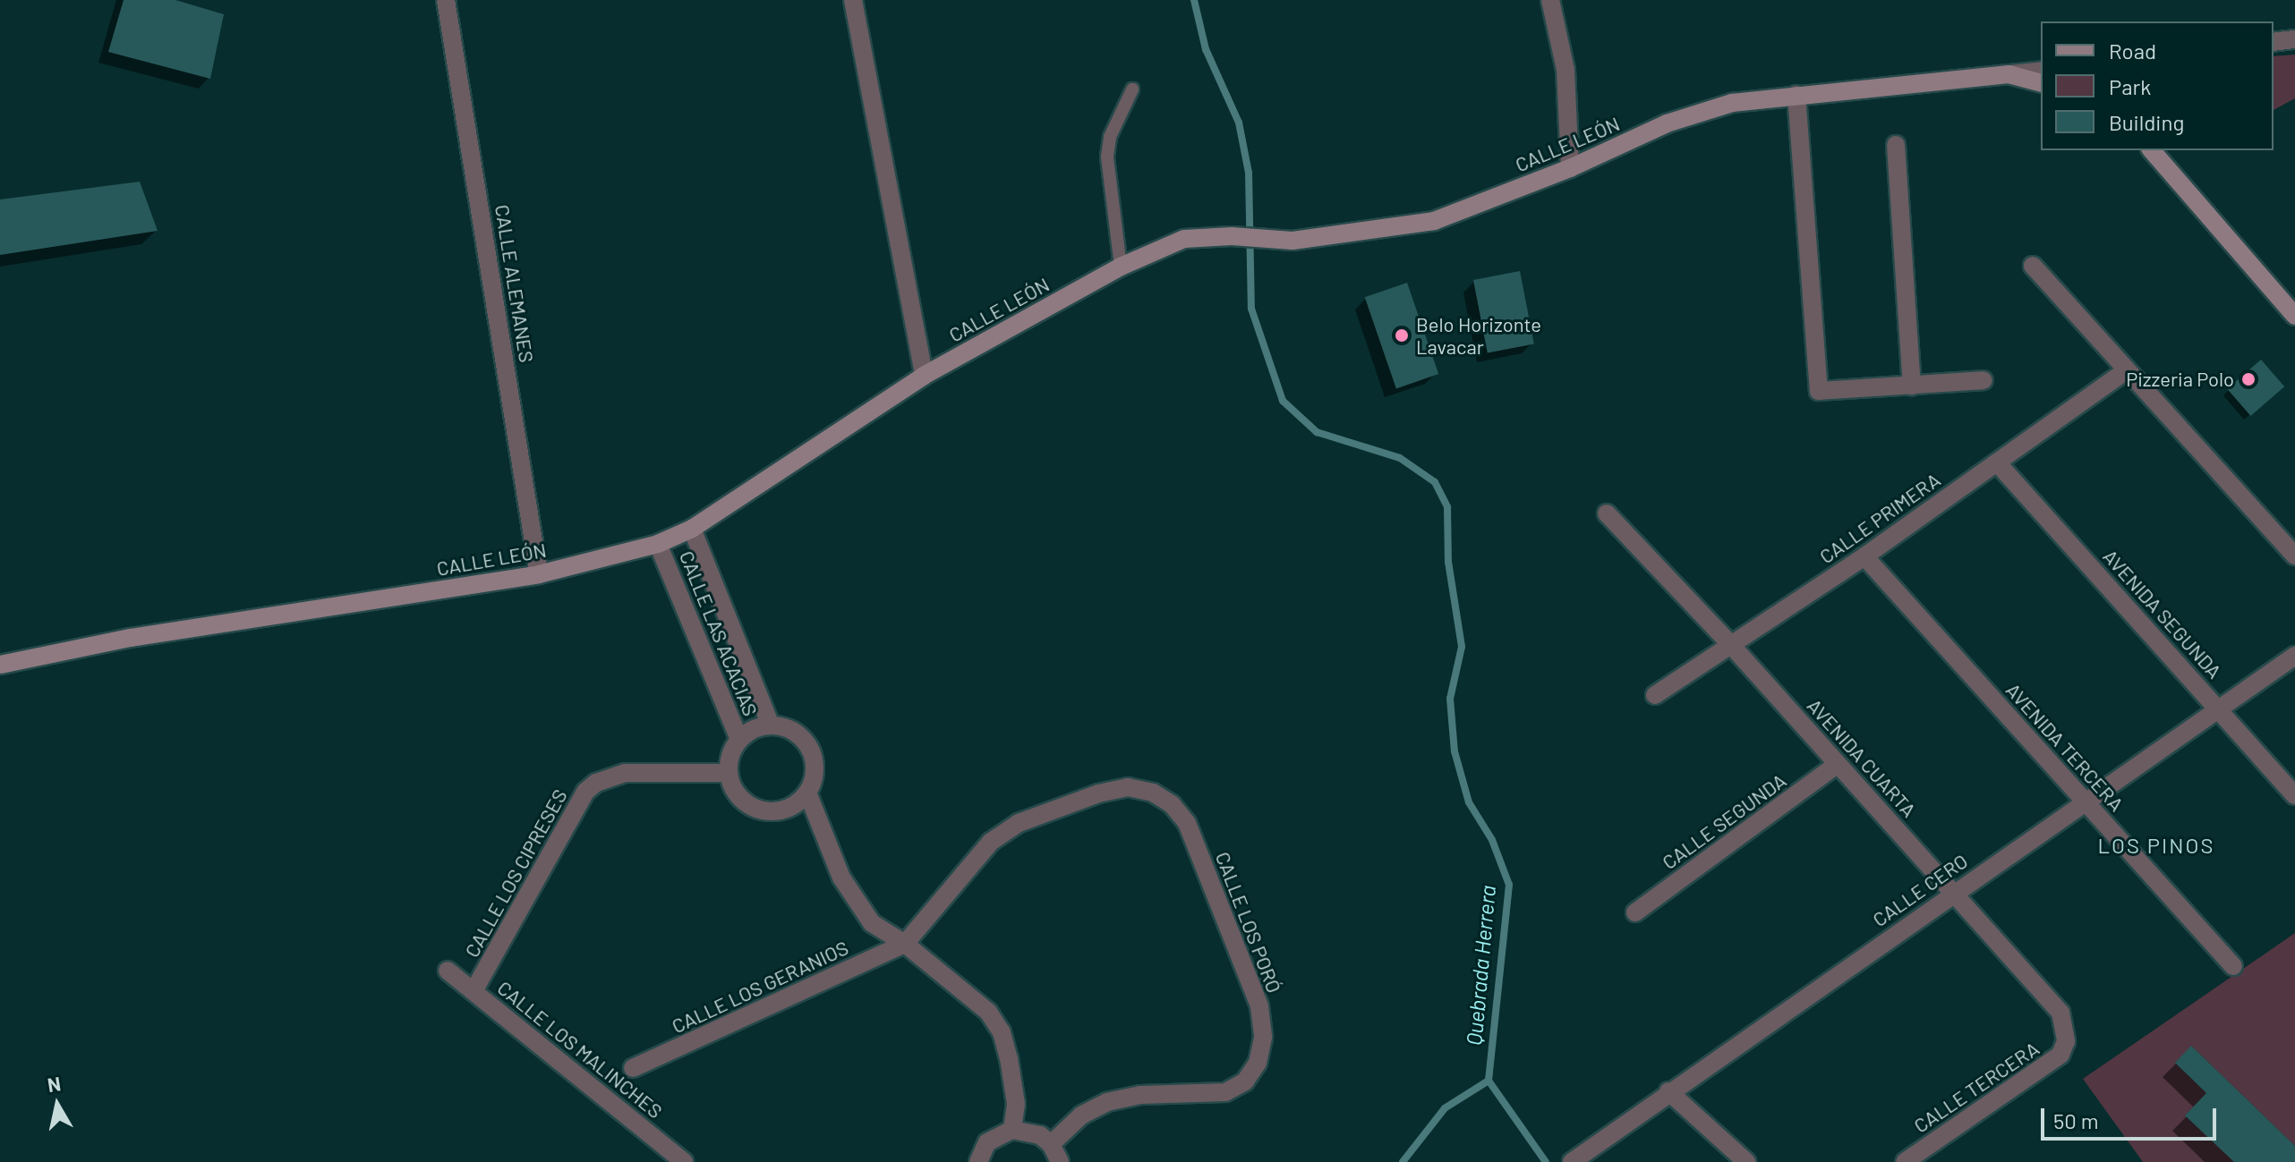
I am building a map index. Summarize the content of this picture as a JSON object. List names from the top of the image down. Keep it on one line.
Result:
{"streets":{"main road":["CALLE LEÓN"],"street":["CALLE ALEMANES","CALLE PRIMERA","AVENIDA SEGUNDA","CALLE LAS ACACIAS","AVENIDA TERCERA","AVENIDA CUARTA","CALLE SEGUNDA","CALLE LOS CIPRESES","CALLE CERO","CALLE LOS PORÓ","CALLE LOS GERANIOS","CALLE LOS MALINCHES","CALLE TERCERA"]},"crossings":[["CALLE LEÓN","CALLE ALEMANES"],["CALLE LEÓN","CALLE LAS ACACIAS"],["CALLE PRIMERA","AVENIDA SEGUNDA"],["CALLE PRIMERA","AVENIDA TERCERA"],["CALLE PRIMERA","AVENIDA CUARTA"],["AVENIDA SEGUNDA","CALLE CERO"],["CALLE LAS ACACIAS","CALLE LOS CIPRESES"],["CALLE LAS ACACIAS","CALLE LOS PORÓ"],["CALLE LAS ACACIAS","CALLE LOS GERANIOS"],["AVENIDA TERCERA","CALLE CERO"],["AVENIDA CUARTA","CALLE SEGUNDA"],["AVENIDA CUARTA","CALLE CERO"],["AVENIDA CUARTA","CALLE TERCERA"],["CALLE LOS CIPRESES","CALLE LOS MALINCHES"],["CALLE LOS PORÓ","CALLE LOS GERANIOS"]],"districts":["LOS PINOS"],"water":["Quebrada Herrera"],"places":["Belo Horizonte Lavacar","Pizzeria Polo"],"legend":["Road","Park","Building"],"scale_bar":"50 m","north":"top"}
